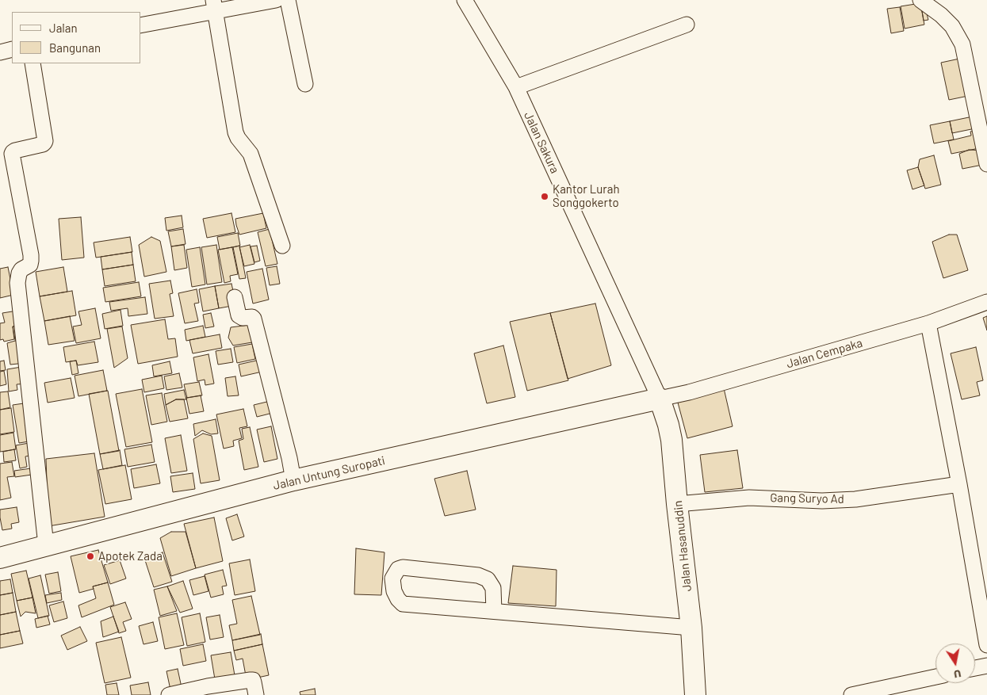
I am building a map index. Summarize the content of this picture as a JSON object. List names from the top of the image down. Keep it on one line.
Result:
{"streets":{"main road":["Jalan Untung Suropati","Jalan Hasanuddin"],"street":["Jalan Sakura","Jalan Cempaka","Gang Suryo Ad"]},"crossings":[["Jalan Sakura","Jalan Cempaka"],["Jalan Sakura","Jalan Untung Suropati"],["Jalan Sakura","Jalan Hasanuddin"],["Jalan Cempaka","Jalan Untung Suropati"],["Jalan Cempaka","Jalan Hasanuddin"],["Jalan Untung Suropati","Jalan Hasanuddin"],["Gang Suryo Ad","Jalan Hasanuddin"]],"places":["Kantor Lurah Songgokerto","Apotek Zada"],"legend":["Jalan","Bangunan"],"north":"bottom"}
